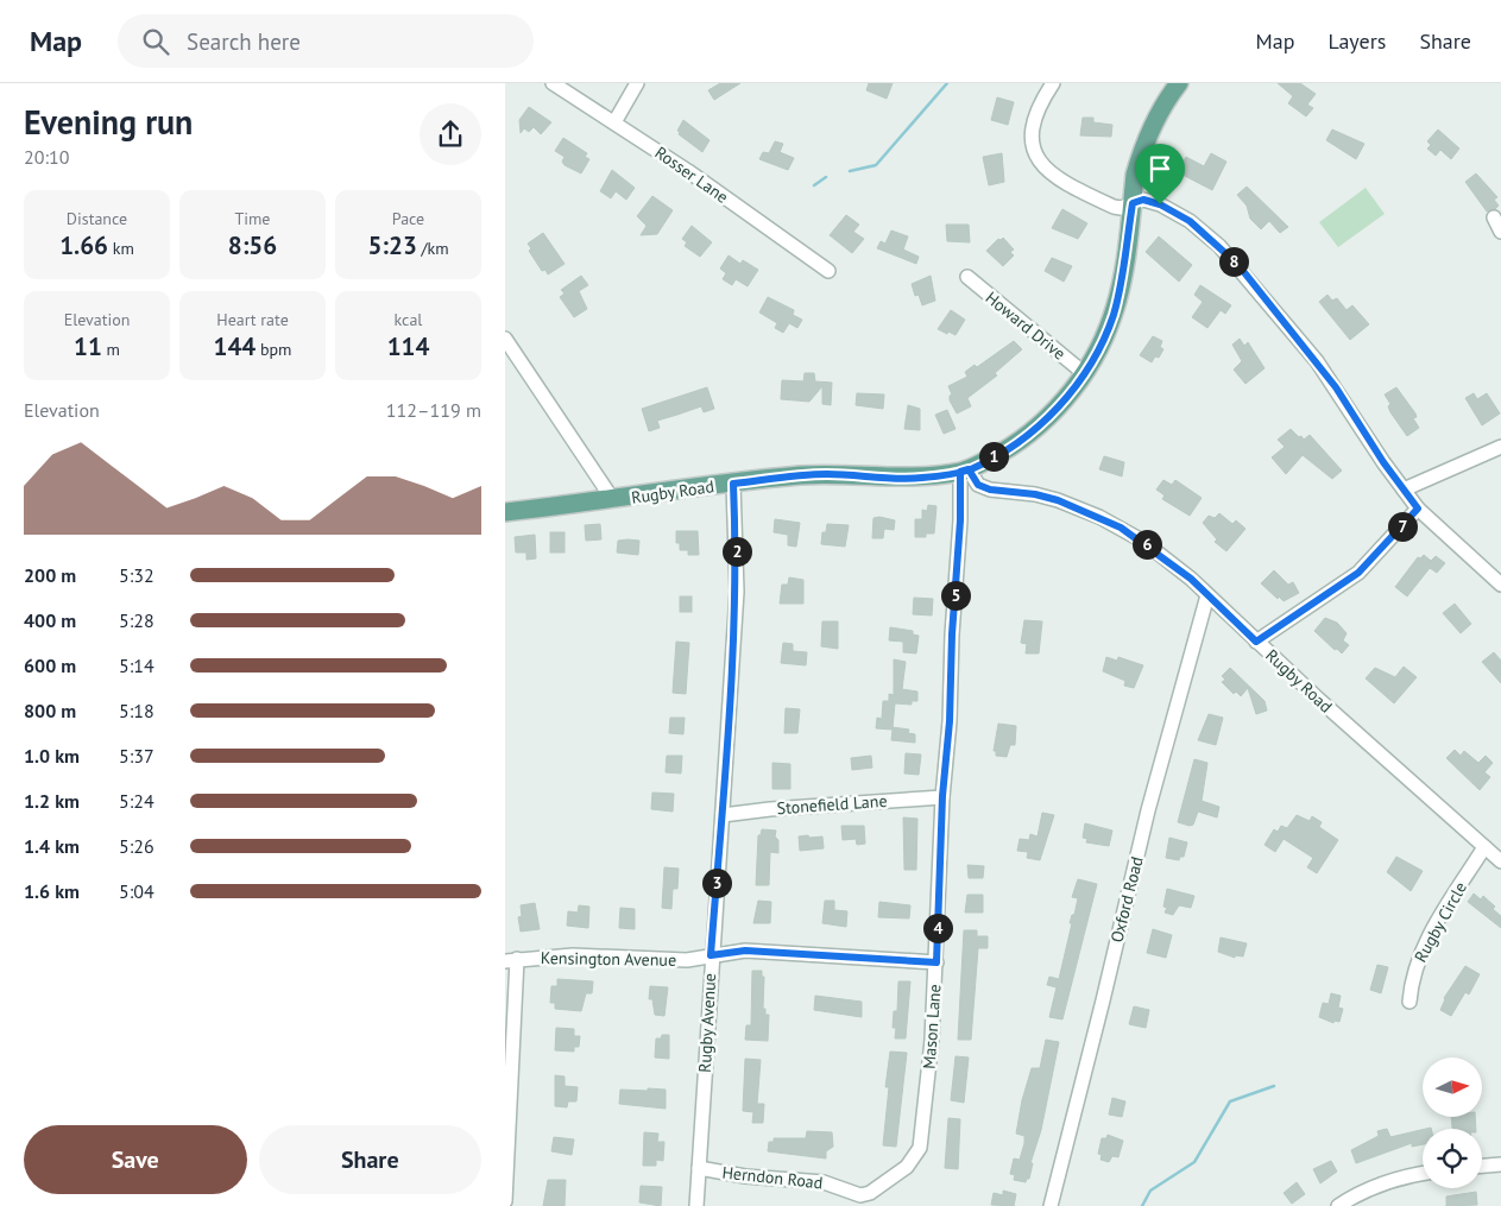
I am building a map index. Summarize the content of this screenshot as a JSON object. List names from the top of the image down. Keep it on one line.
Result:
{"streets":{"main road":["Rugby Road"],"street":["Rosser Lane","Howard Drive","Stonefield Lane","Oxford Road","Rugby Circle","Kensington Avenue","Rugby Avenue","Mason Lane","Herndon Road"]},"crossings":[["Rugby Road","Oxford Road"],["Rugby Road","Rugby Circle"],["Rugby Road","Rugby Avenue"],["Rugby Road","Mason Lane"],["Stonefield Lane","Rugby Avenue"],["Stonefield Lane","Mason Lane"],["Kensington Avenue","Rugby Avenue"],["Kensington Avenue","Mason Lane"],["Rugby Avenue","Herndon Road"],["Mason Lane","Herndon Road"]],"north":"right","page":{"header":"Map","search":"Search here","nav":["Map","Layers","Share"],"heading":["Evening run","20:10"],"stats":[["Distance","1.66 km"],["Time","8:56"],["Pace","5:23 /km"],["Elevation","11 m"],["Heart rate","144 bpm"],["kcal","114"]],"pins":["8","1","7","6","2","5","3","4"],"chart":["Elevation","112–119 m"],"list":[{"name":"200 m","note":"5:32"},{"name":"400 m","note":"5:28"},{"name":"600 m","note":"5:14"},{"name":"800 m","note":"5:18"},{"name":"1.0 km","note":"5:37"},{"name":"1.2 km","note":"5:24"},{"name":"1.4 km","note":"5:26"},{"name":"1.6 km","note":"5:04"}],"buttons":["Save","Share"]}}
